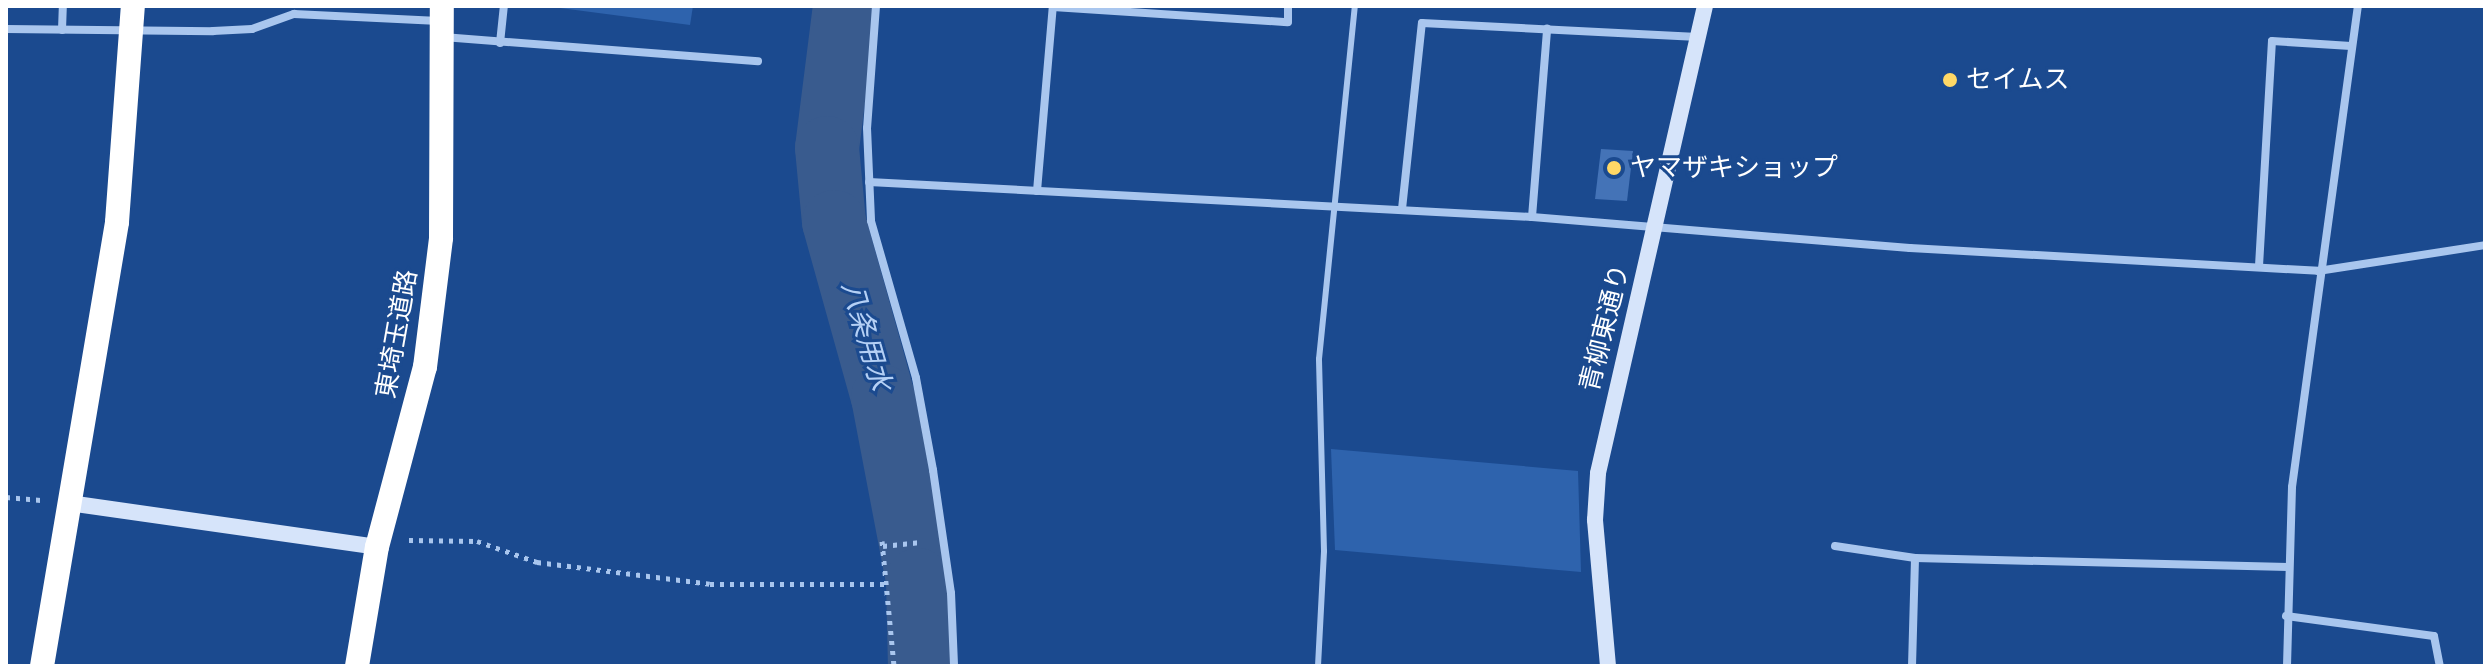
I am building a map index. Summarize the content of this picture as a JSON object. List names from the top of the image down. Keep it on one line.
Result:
{"streets":{"highway":["東埼玉道路"],"street":["青柳東通り"]},"water":["八条用水"],"places":["セイムス","ヤマザキショップ"]}
